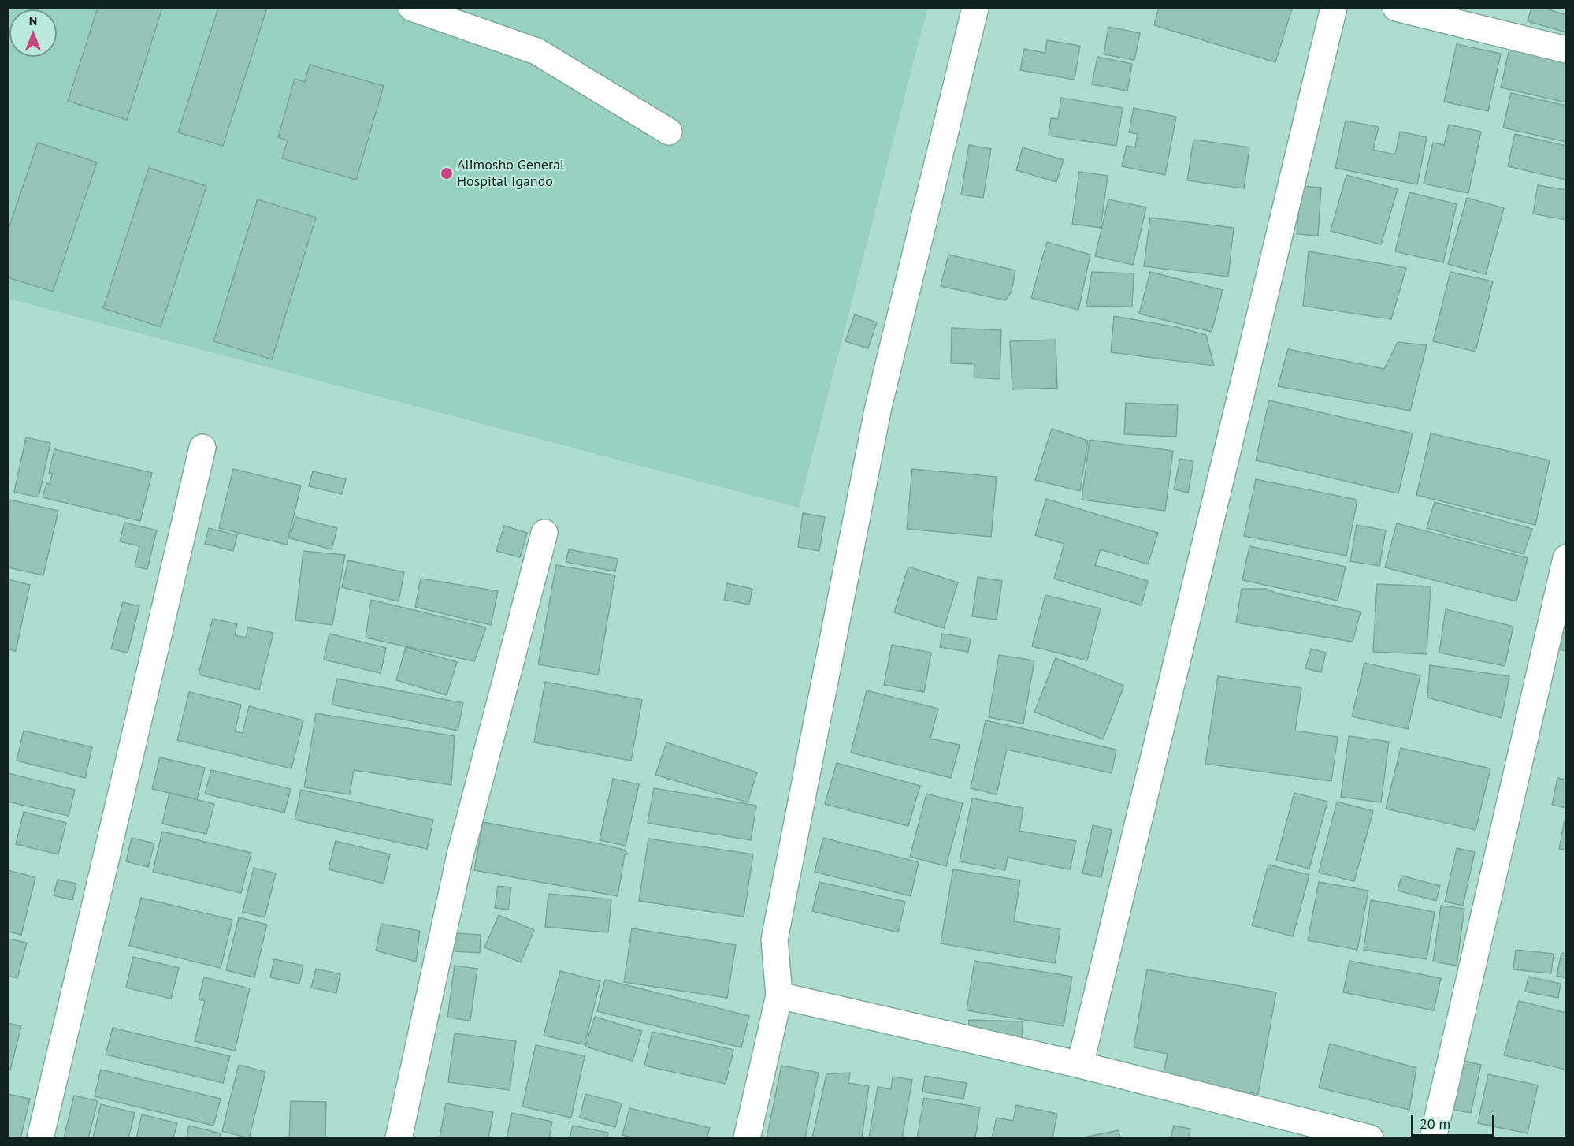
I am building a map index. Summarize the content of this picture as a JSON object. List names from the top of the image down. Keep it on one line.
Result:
{"places":["Alimosho General Hospital Igando"],"scale_bar":"20 m","north":"top"}
